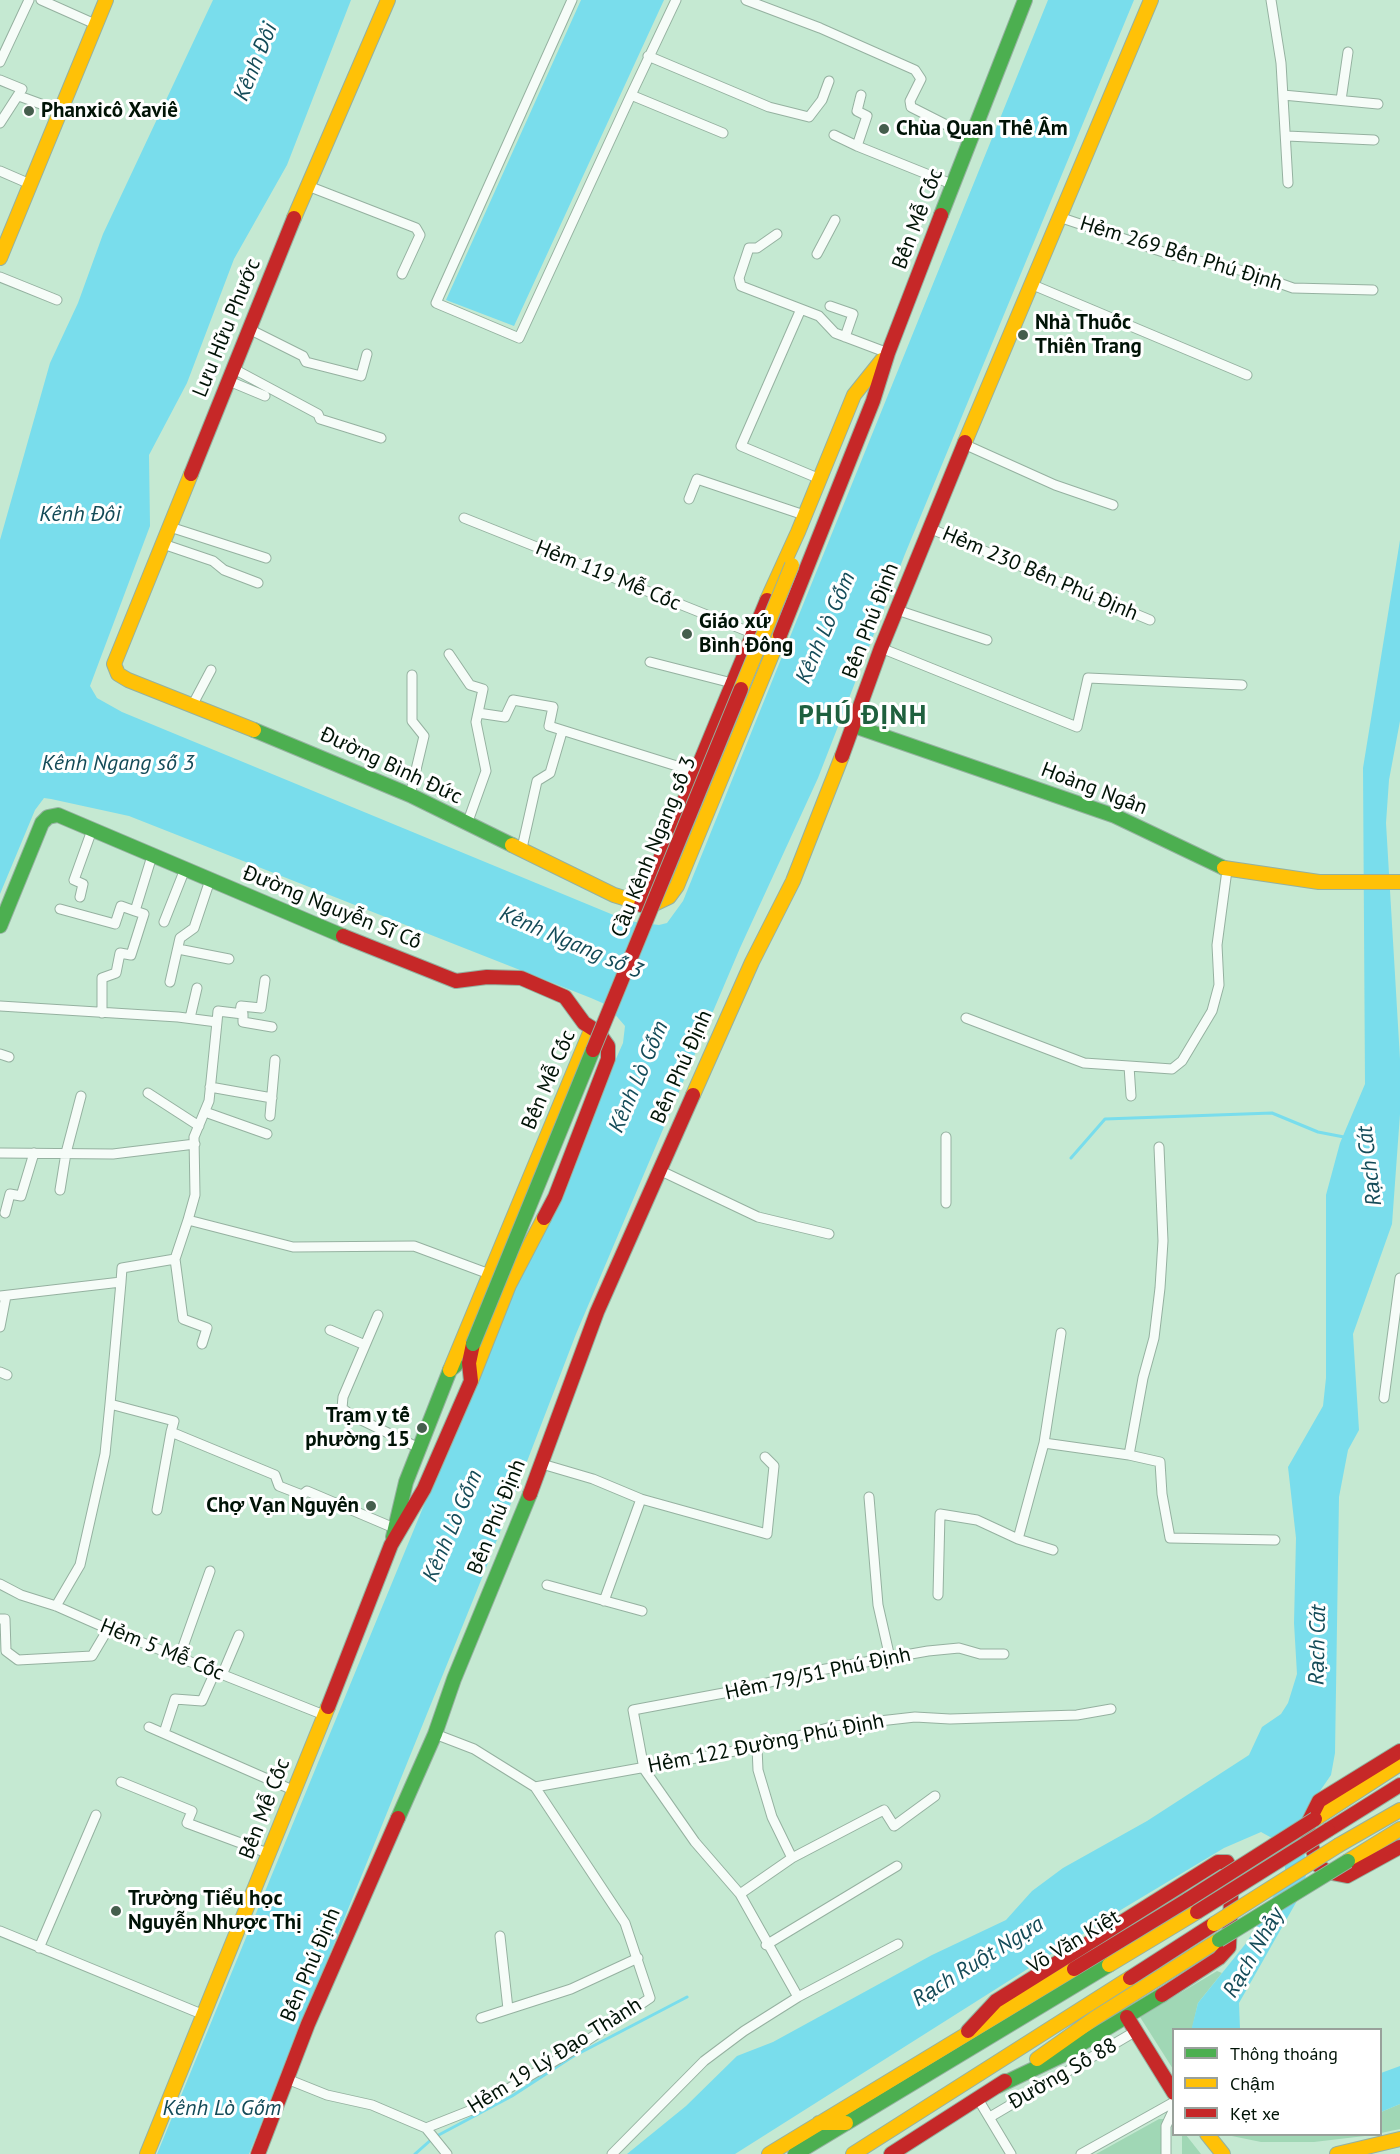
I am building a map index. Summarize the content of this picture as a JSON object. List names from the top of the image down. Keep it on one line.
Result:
{"streets":{"main road":["Bến Mễ Cốc","Lưu Hữu Phước","Bến Phú Định","Đường Bình Đức","Hoàng Ngân","Cầu Kênh Ngang số 3","Đường Nguyễn Sĩ Cố","Võ Văn Kiệt"],"street":["Hẻm 269 Bến Phú Định","Hẻm 230 Bến Phú Định","Hẻm 119 Mễ Cốc","Hẻm 5 Mễ Cốc","Hẻm 79/51 Phú Định","Hẻm 122 Đường Phú Định","Hẻm 19 Lý Đạo Thành","Đường Số 88"]},"crossings":[["Bến Mễ Cốc","Hẻm 119 Mễ Cốc"],["Bến Mễ Cốc","Đường Bình Đức"],["Bến Mễ Cốc","Cầu Kênh Ngang số 3"],["Bến Mễ Cốc","Đường Nguyễn Sĩ Cố"],["Bến Mễ Cốc","Hẻm 5 Mễ Cốc"],["Hẻm 269 Bến Phú Định","Bến Phú Định"],["Lưu Hữu Phước","Đường Bình Đức"],["Hẻm 230 Bến Phú Định","Bến Phú Định"],["Bến Phú Định","Hoàng Ngân"],["Hẻm 79/51 Phú Định","Hẻm 122 Đường Phú Định"]],"districts":["PHÚ ĐỊNH"],"water":["Kênh Đôi","Kênh Lò Gốm","Kênh Ngang số 3","Rạch Cát","Rạch Nhảy","Rạch Ruột Ngựa"],"places":["Phanxicô Xaviê","Chùa Quan Thế Âm","Nhà Thuốc Thiên Trang","Giáo xứ Bình Đông","Trạm y tế phường 15","Chợ Vạn Nguyên","Trường Tiểu học Nguyễn Nhược Thị"],"legend":["Thông thoáng","Chậm","Kẹt xe"]}
